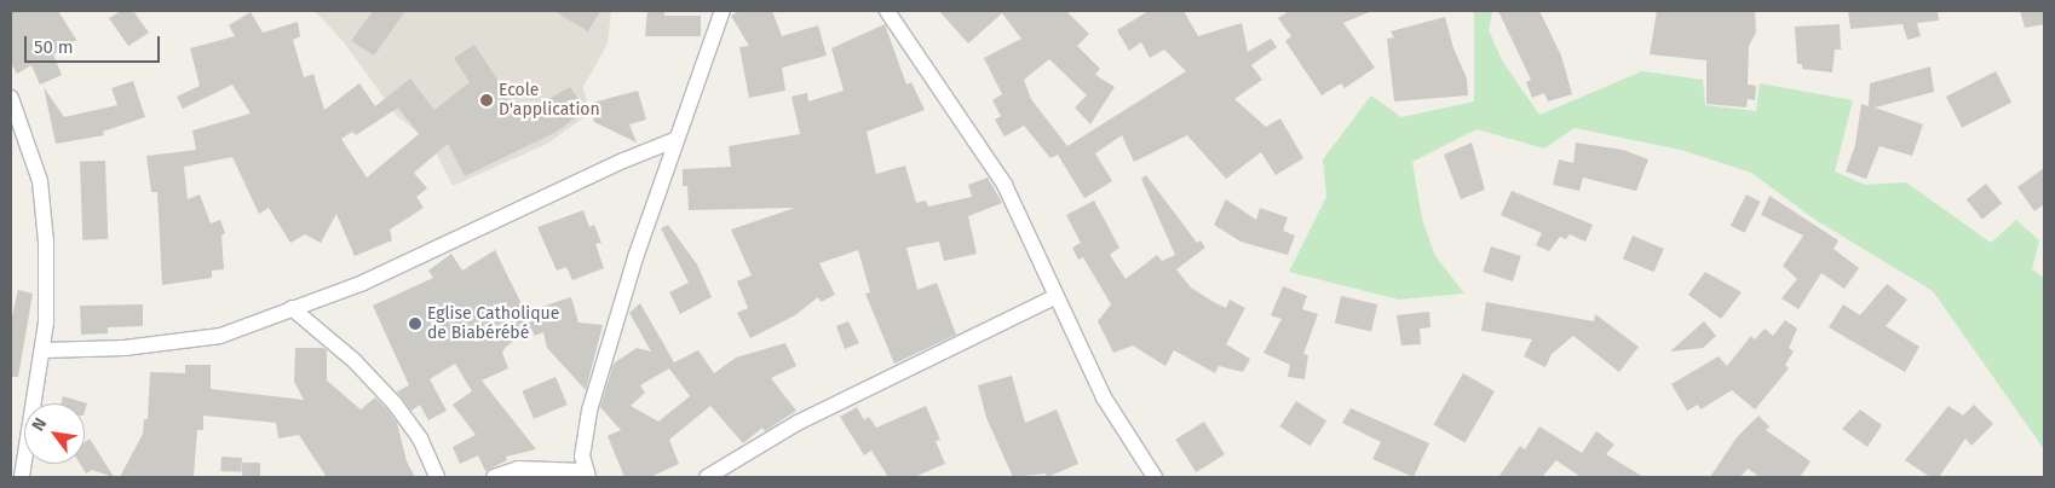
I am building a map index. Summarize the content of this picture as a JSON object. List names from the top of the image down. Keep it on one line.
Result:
{"places":["Ecole D'application","Eglise Catholique de Biabérébé"],"scale_bar":"50 m","north":"top left"}
